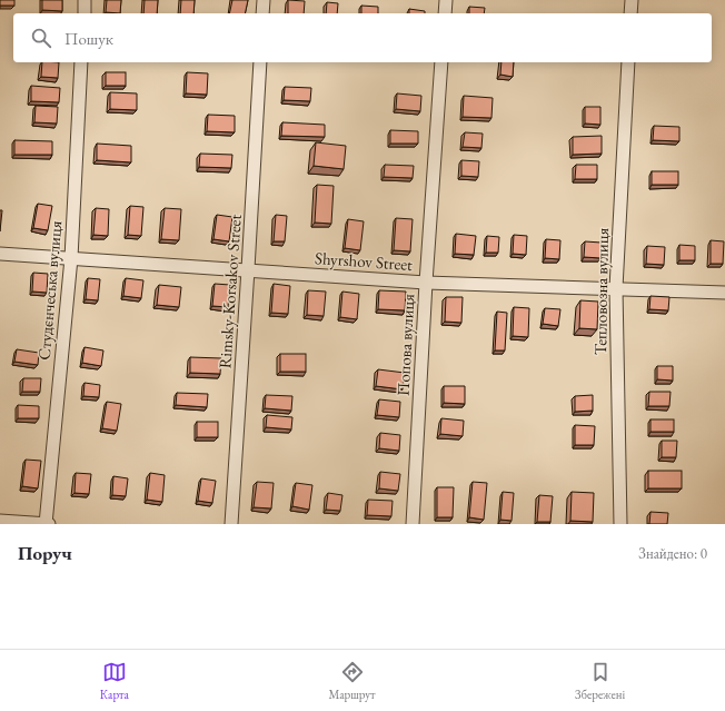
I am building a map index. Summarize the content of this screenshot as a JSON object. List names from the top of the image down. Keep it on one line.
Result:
{"streets":{"street":["Shyrshov Street","Студєнчеська вулиця","Rimsky-Korsakov Street","Тепловозна вулиця","Попова вулиця"]},"crossings":[["Shyrshov Street","Студєнчеська вулиця"],["Shyrshov Street","Rimsky-Korsakov Street"],["Shyrshov Street","Тепловозна вулиця"],["Shyrshov Street","Попова вулиця"]],"page":{"search":"Пошук","heading":["Поруч","Знайдено: 0"],"nav":["Карта","Маршрут","Збережені"]}}
